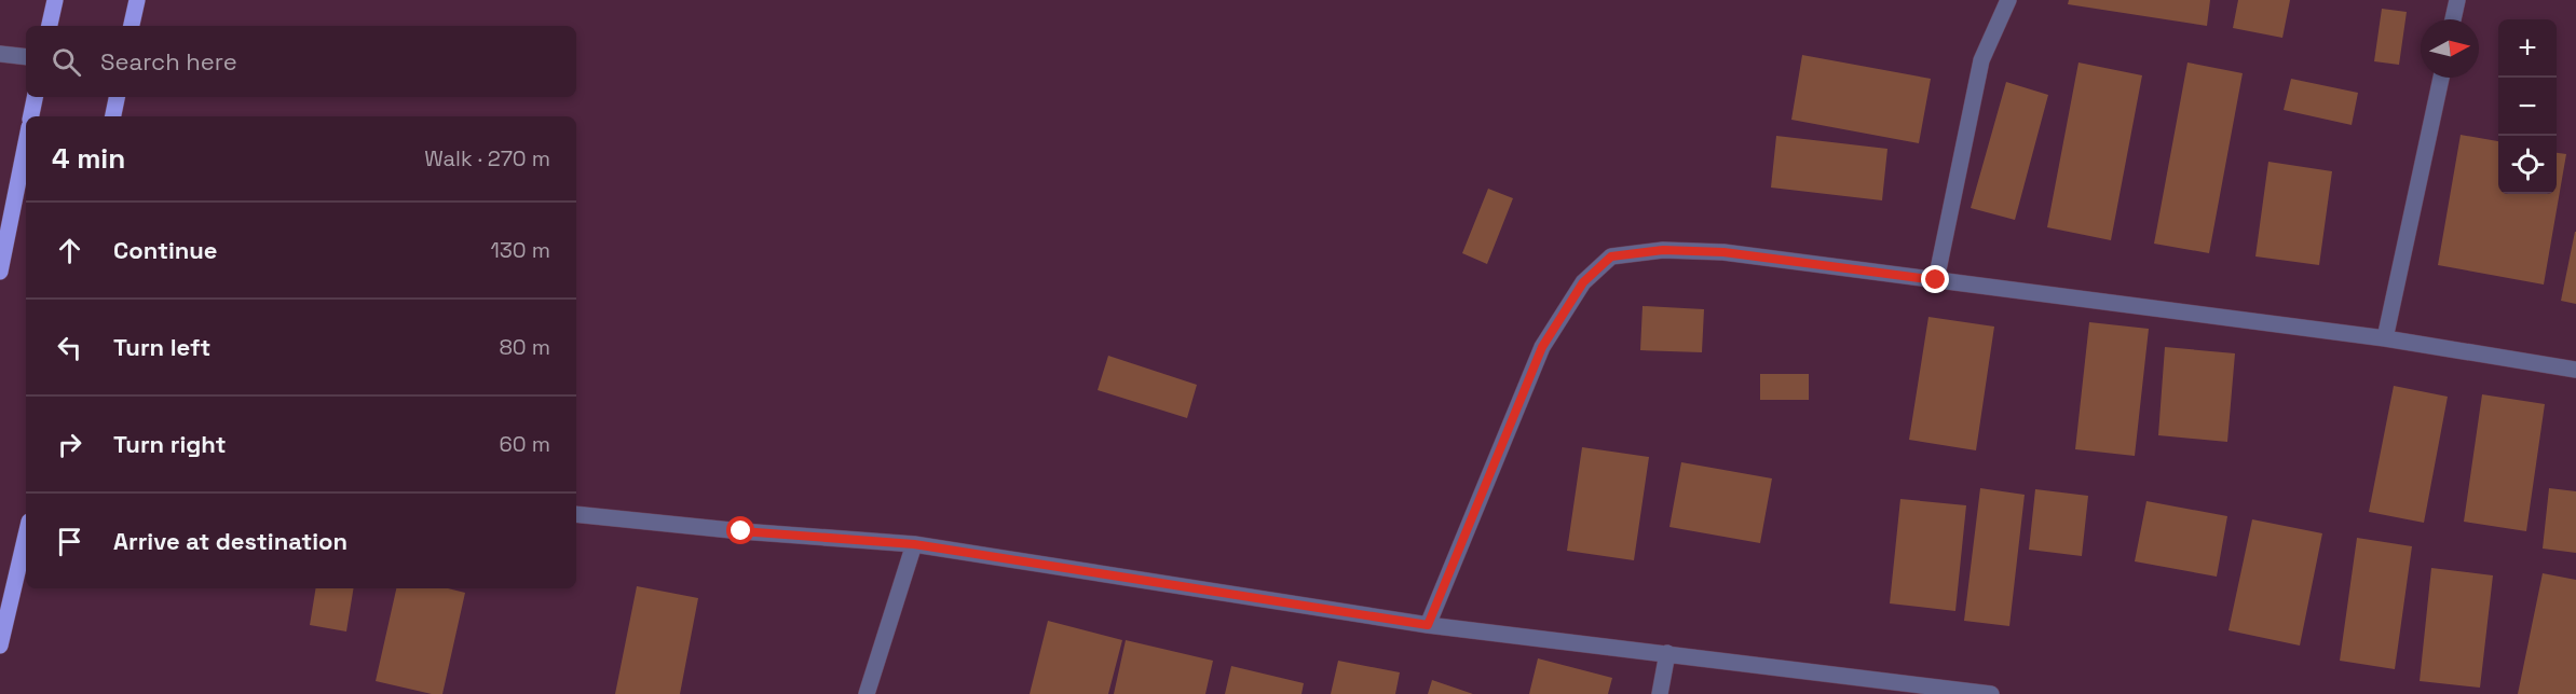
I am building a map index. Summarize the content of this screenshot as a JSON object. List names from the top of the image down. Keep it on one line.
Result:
{"north":"right","page":{"map_buttons":["+","−"],"search":"Search here","heading":["4 min","Walk · 270 m"],"list":[["Continue","130 m"],["Turn left","80 m"],["Turn right","60 m"],"Arrive at destination"]}}
